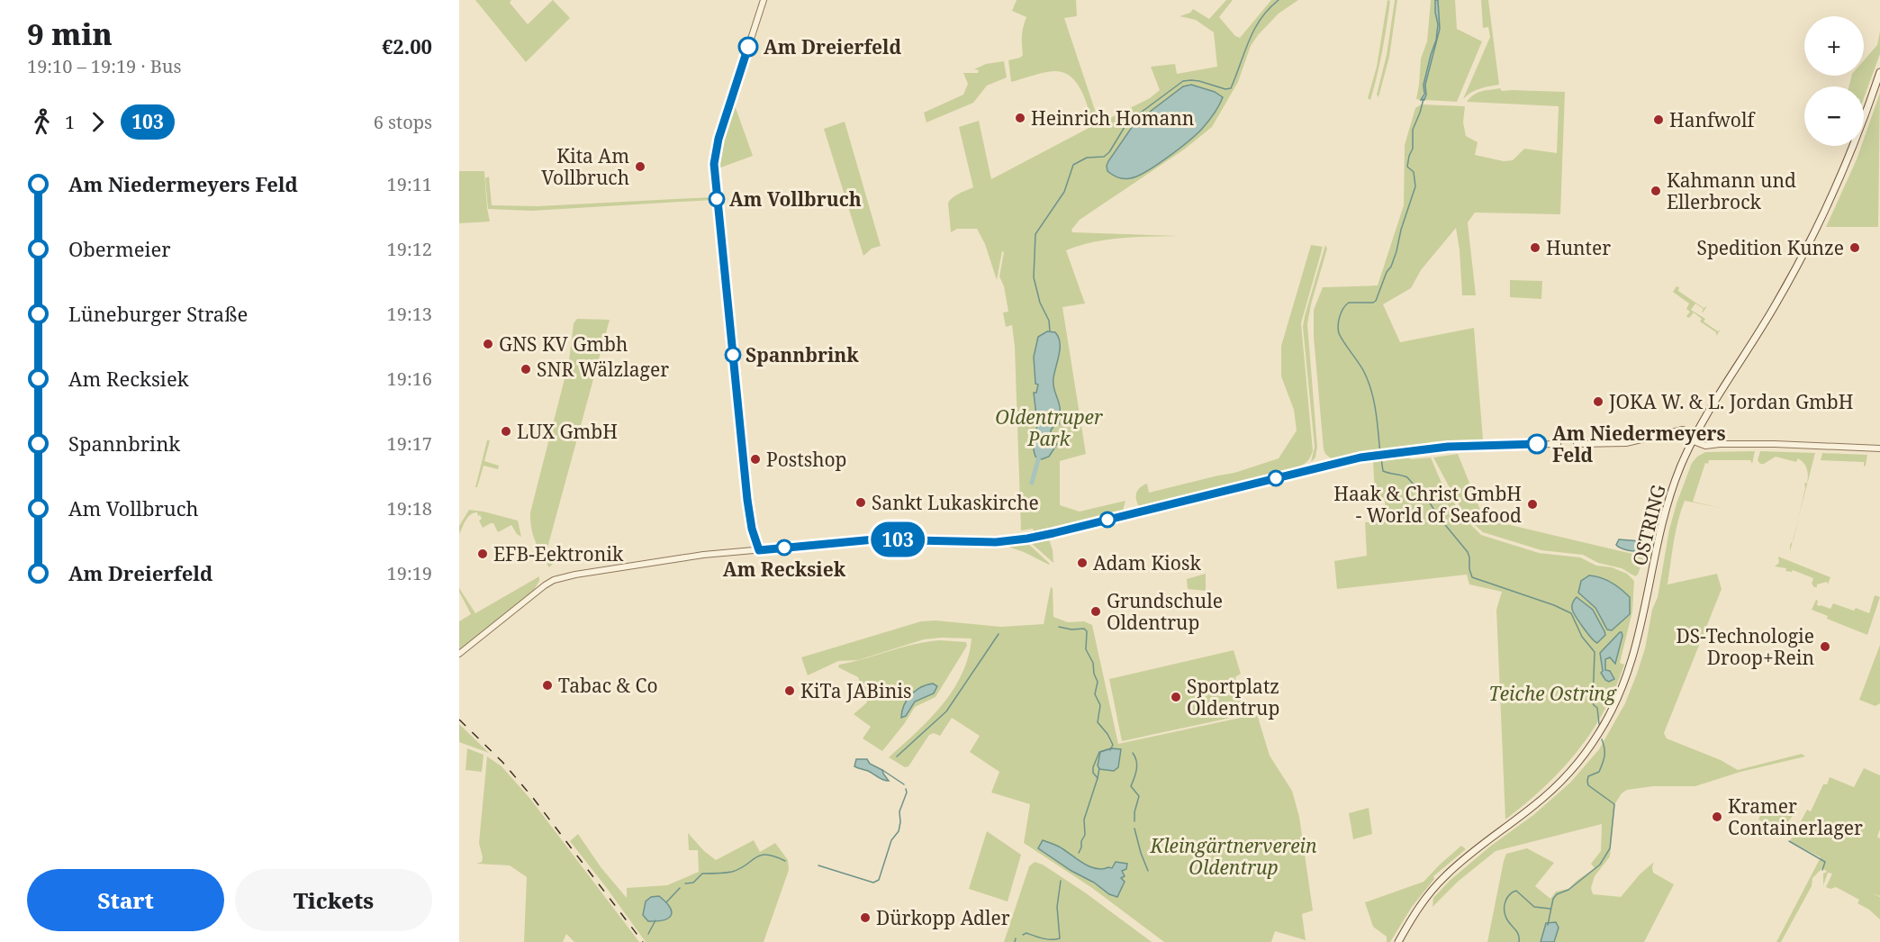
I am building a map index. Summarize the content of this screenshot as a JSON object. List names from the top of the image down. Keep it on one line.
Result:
{"streets":{"main road":["OSTRING"]},"parks":["Oldentruper Park","Teiche Ostring","Kleingärtnerverein Oldentrup"],"places":["Am Dreierfeld","Heinrich Homann","Hanfwolf","Kita Am Vollbruch","Kahmann und Ellerbrock","Am Vollbruch","Hunter","Spedition Kunze","GNS KV Gmbh","Spannbrink","SNR Wälzlager","JOKA W. & L. Jordan GmbH","LUX GmbH","Am Niedermeyers Feld","Postshop","Sankt Lukaskirche","Haak & Christ GmbH - World of Seafood","Am Recksiek","EFB-Eektronik","Adam Kiosk","Grundschule Oldentrup","DS-Technologie Droop+Rein","Tabac & Co","KiTa JABinis","Sportplatz Oldentrup","Kramer Containerlager","Dürkopp Adler"],"lines":["bus line 103"],"page":{"heading":["9 min","19:10 – 19:19 · Bus","€2.00"],"on_map":"103","map_buttons":["+","−"],"legs":["1","103","6 stops"],"list":[{"name":"Am Niedermeyers Feld","value":"19:11"},{"name":"Obermeier","value":"19:12"},{"name":"Lüneburger Straße","value":"19:13"},{"name":"Am Recksiek","value":"19:16"},{"name":"Spannbrink","value":"19:17"},{"name":"Am Vollbruch","value":"19:18"},{"name":"Am Dreierfeld","value":"19:19"}],"buttons":["Start","Tickets"]}}
